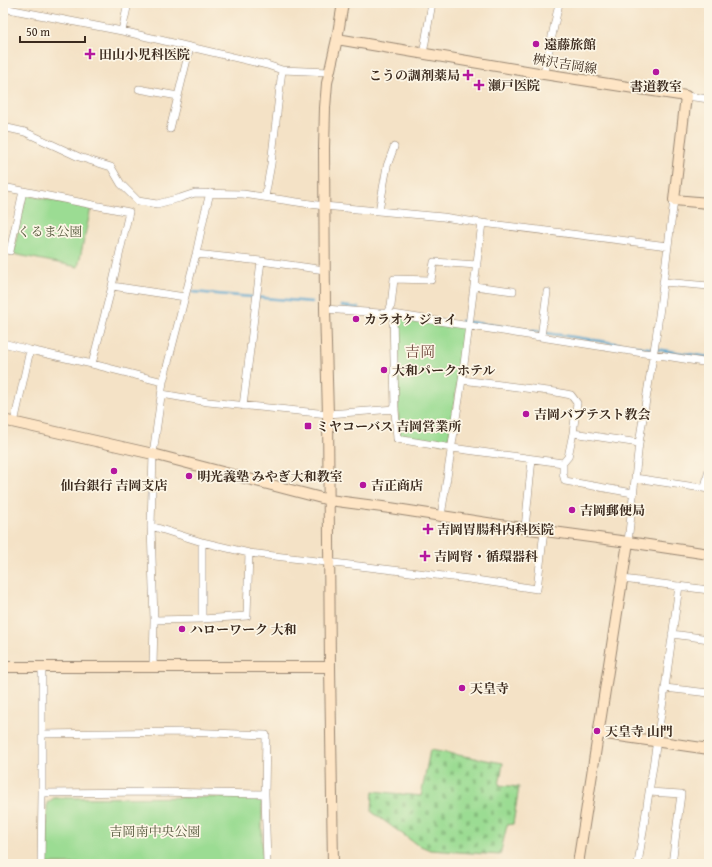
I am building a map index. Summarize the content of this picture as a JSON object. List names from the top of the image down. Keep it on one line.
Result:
{"streets":{"street":["桝沢吉岡線"]},"districts":["吉岡"],"parks":["くるま公園","吉岡南中央公園"],"places":{"other":["遠藤旅館","書道教室","カラオケ ジョイ","大和パークホテル","吉岡バプテスト教会","仙台銀行 吉岡支店","明光義塾 みやぎ大和教室","吉正商店","吉岡郵便局","ハローワーク 大和","天皇寺","天皇寺 山門"],"health":["田山小児科医院","こうの調剤薬局","瀬戸医院","吉岡胃腸科内科医院","吉岡腎・循環器科"],"transit":["ミヤコーバス 吉岡営業所"]},"scale_bar":"50 m"}
